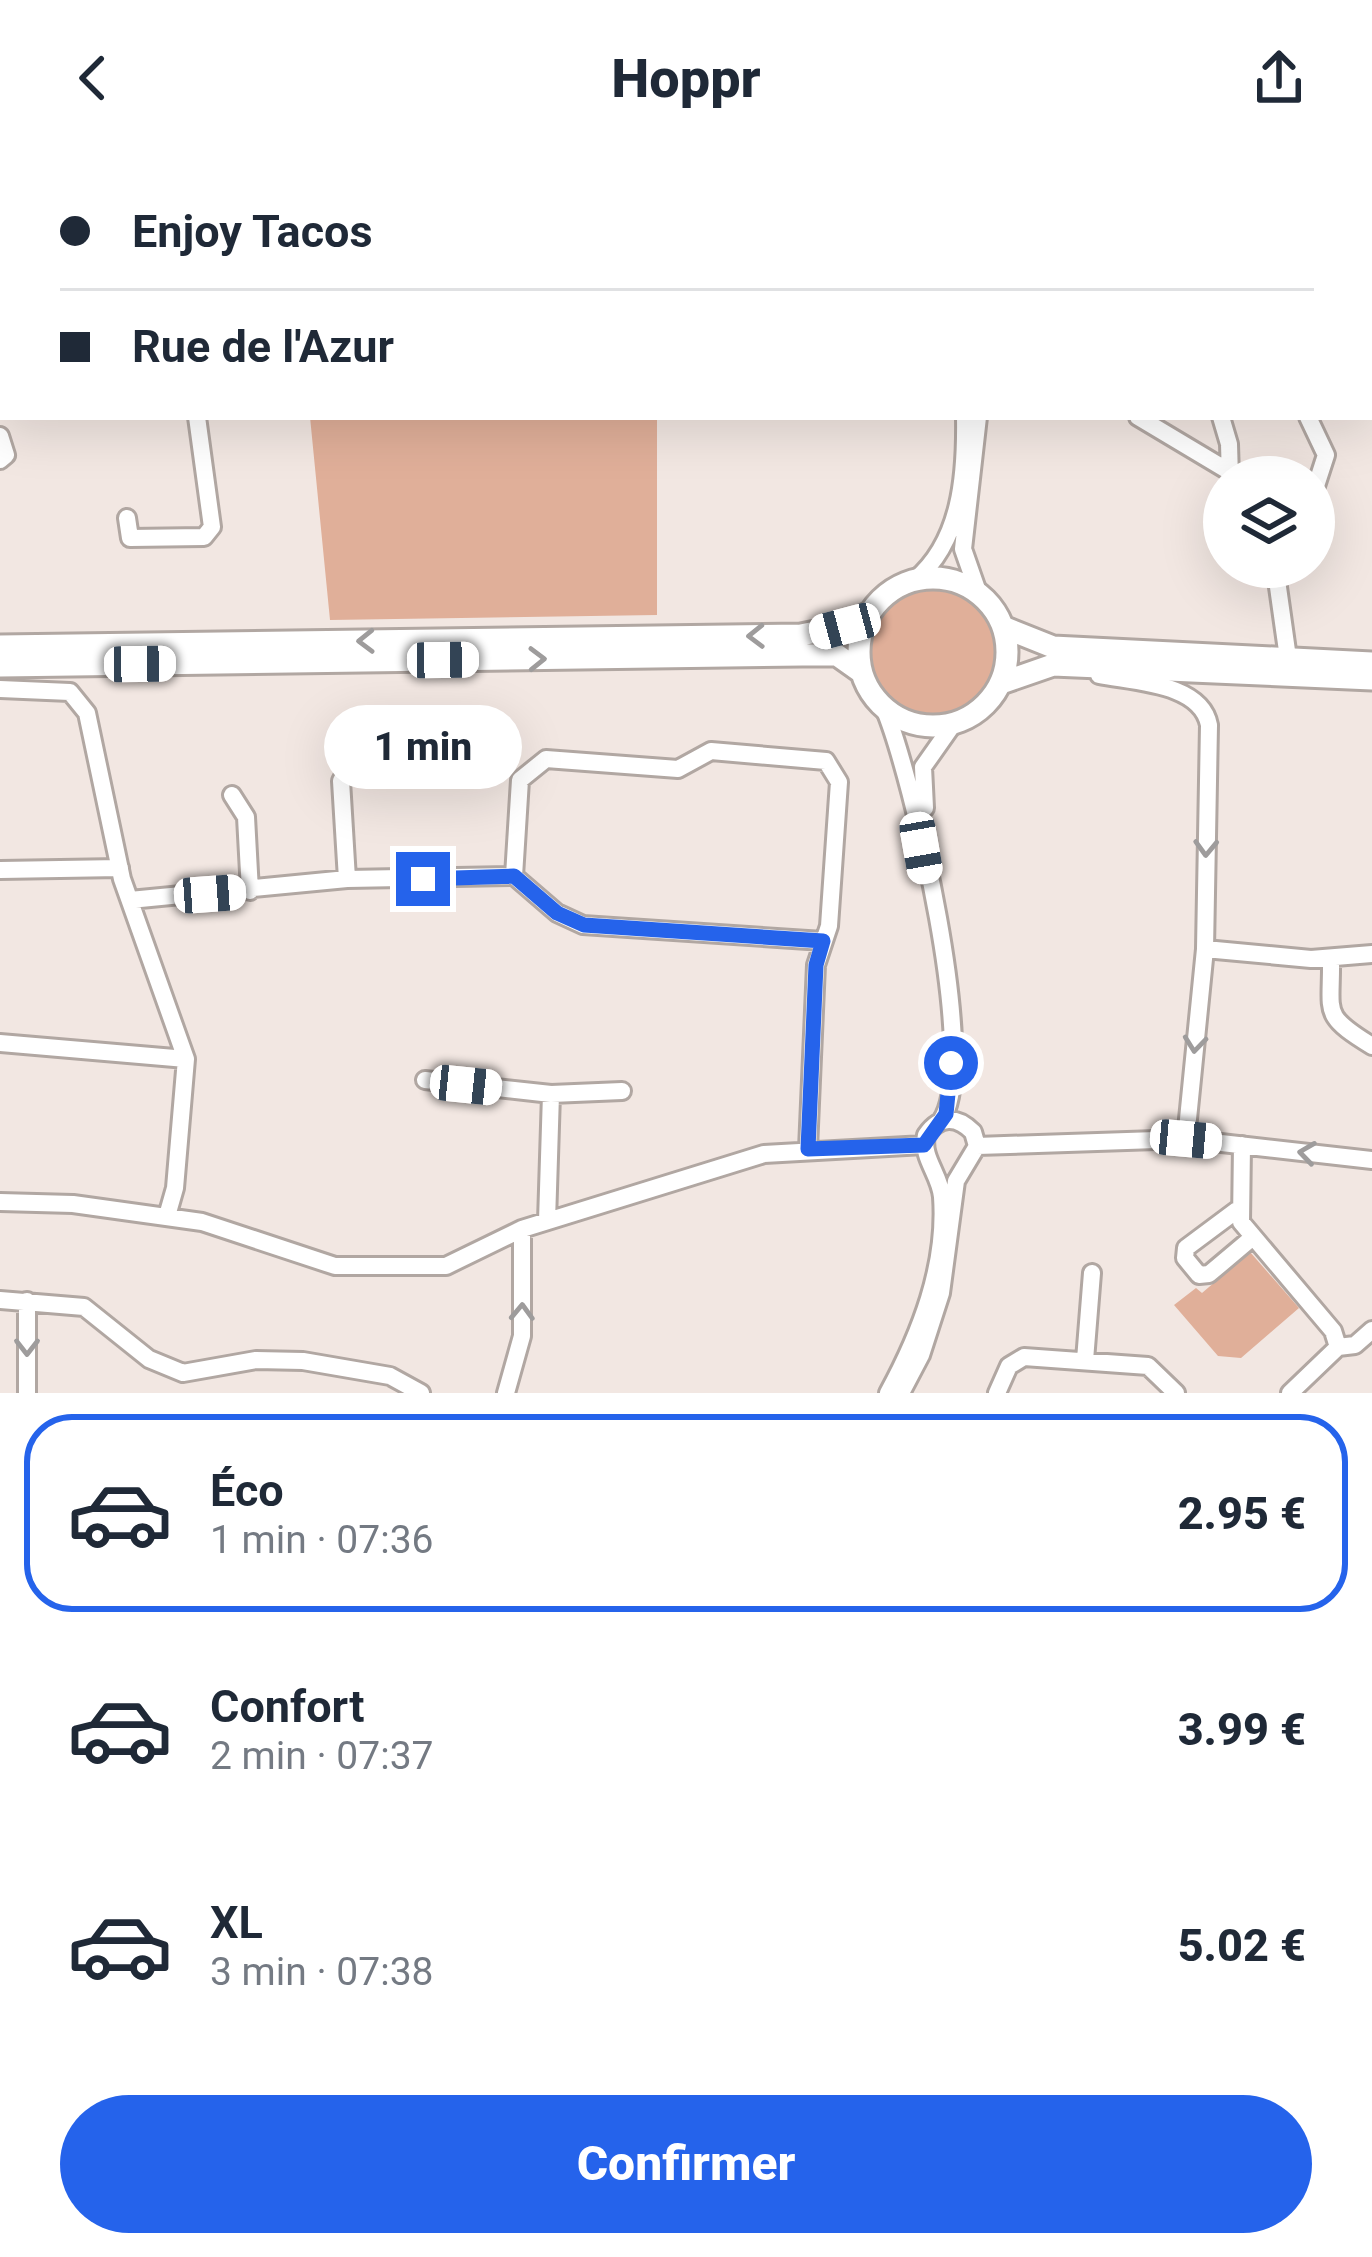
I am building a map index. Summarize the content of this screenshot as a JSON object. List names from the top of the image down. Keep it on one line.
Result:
{"page":{"header":"Hoppr","banner":["Enjoy Tacos","Rue de l'Azur"],"bubble":"1 min","list":[{"name":"Éco","note":"1 min · 07:36","value":"2.95 €"},{"name":"Confort","note":"2 min · 07:37","value":"3.99 €"},{"name":"XL","note":"3 min · 07:38","value":"5.02 €"}],"buttons":"Confirmer"}}
